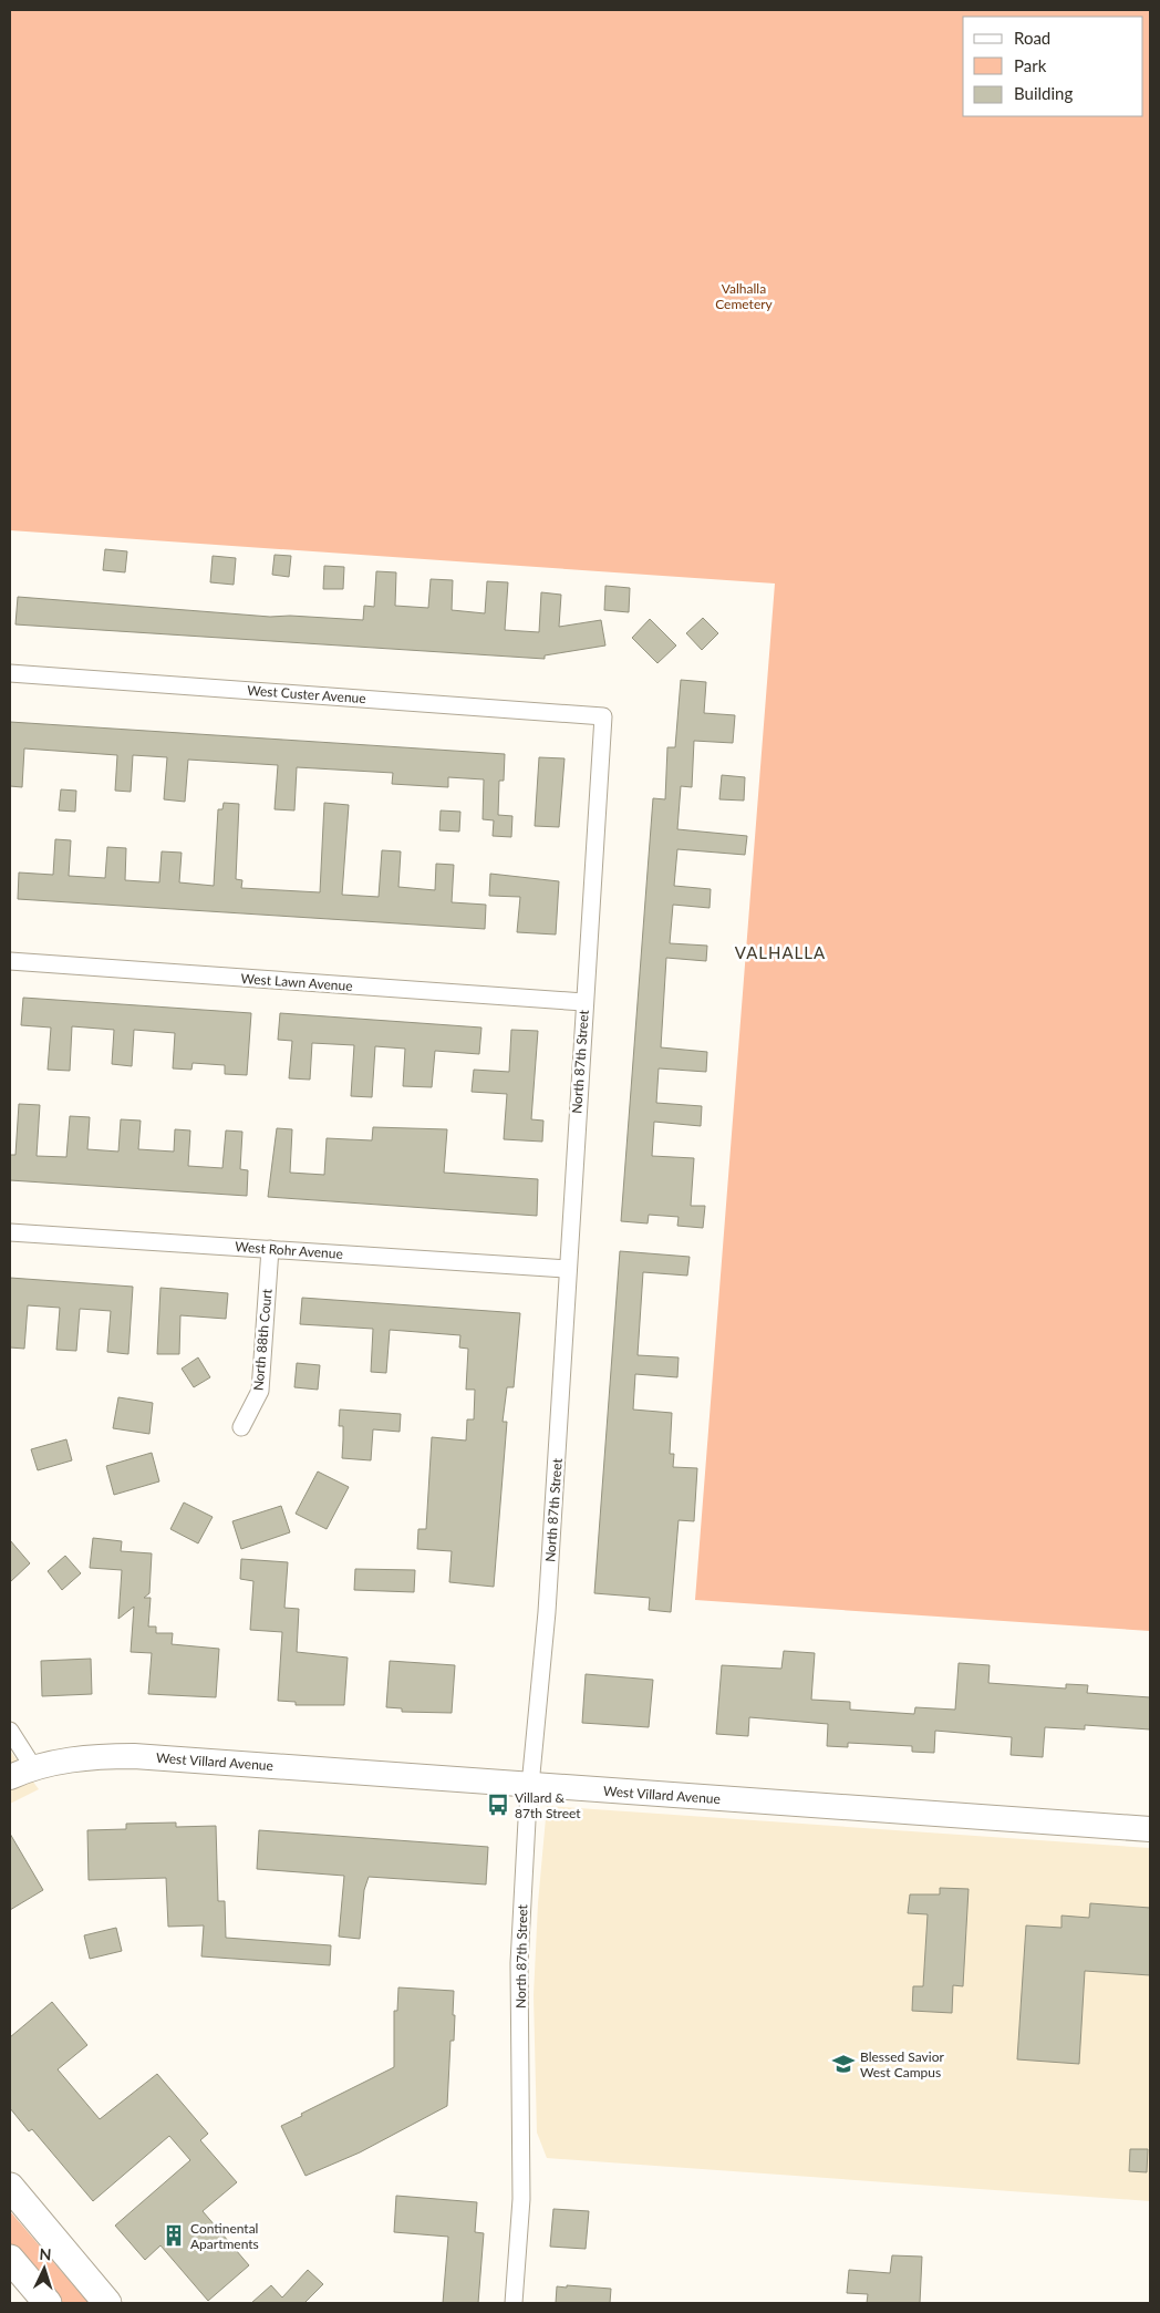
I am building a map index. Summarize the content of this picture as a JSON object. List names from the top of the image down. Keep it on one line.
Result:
{"streets":{"street":["West Custer Avenue","West Lawn Avenue","North 87th Street","West Rohr Avenue","North 88th Court","West Villard Avenue"]},"crossings":[["West Custer Avenue","North 87th Street"],["West Lawn Avenue","North 87th Street"],["North 87th Street","West Rohr Avenue"],["North 87th Street","West Villard Avenue"],["West Rohr Avenue","North 88th Court"]],"districts":["VALHALLA"],"parks":["Valhalla Cemetery"],"places":{"bus stop":["Villard & 87th Street"],"school or university":["Blessed Savior West Campus"],"building":["Continental Apartments"]},"legend":["Road","Park","Building"],"north":"top"}
